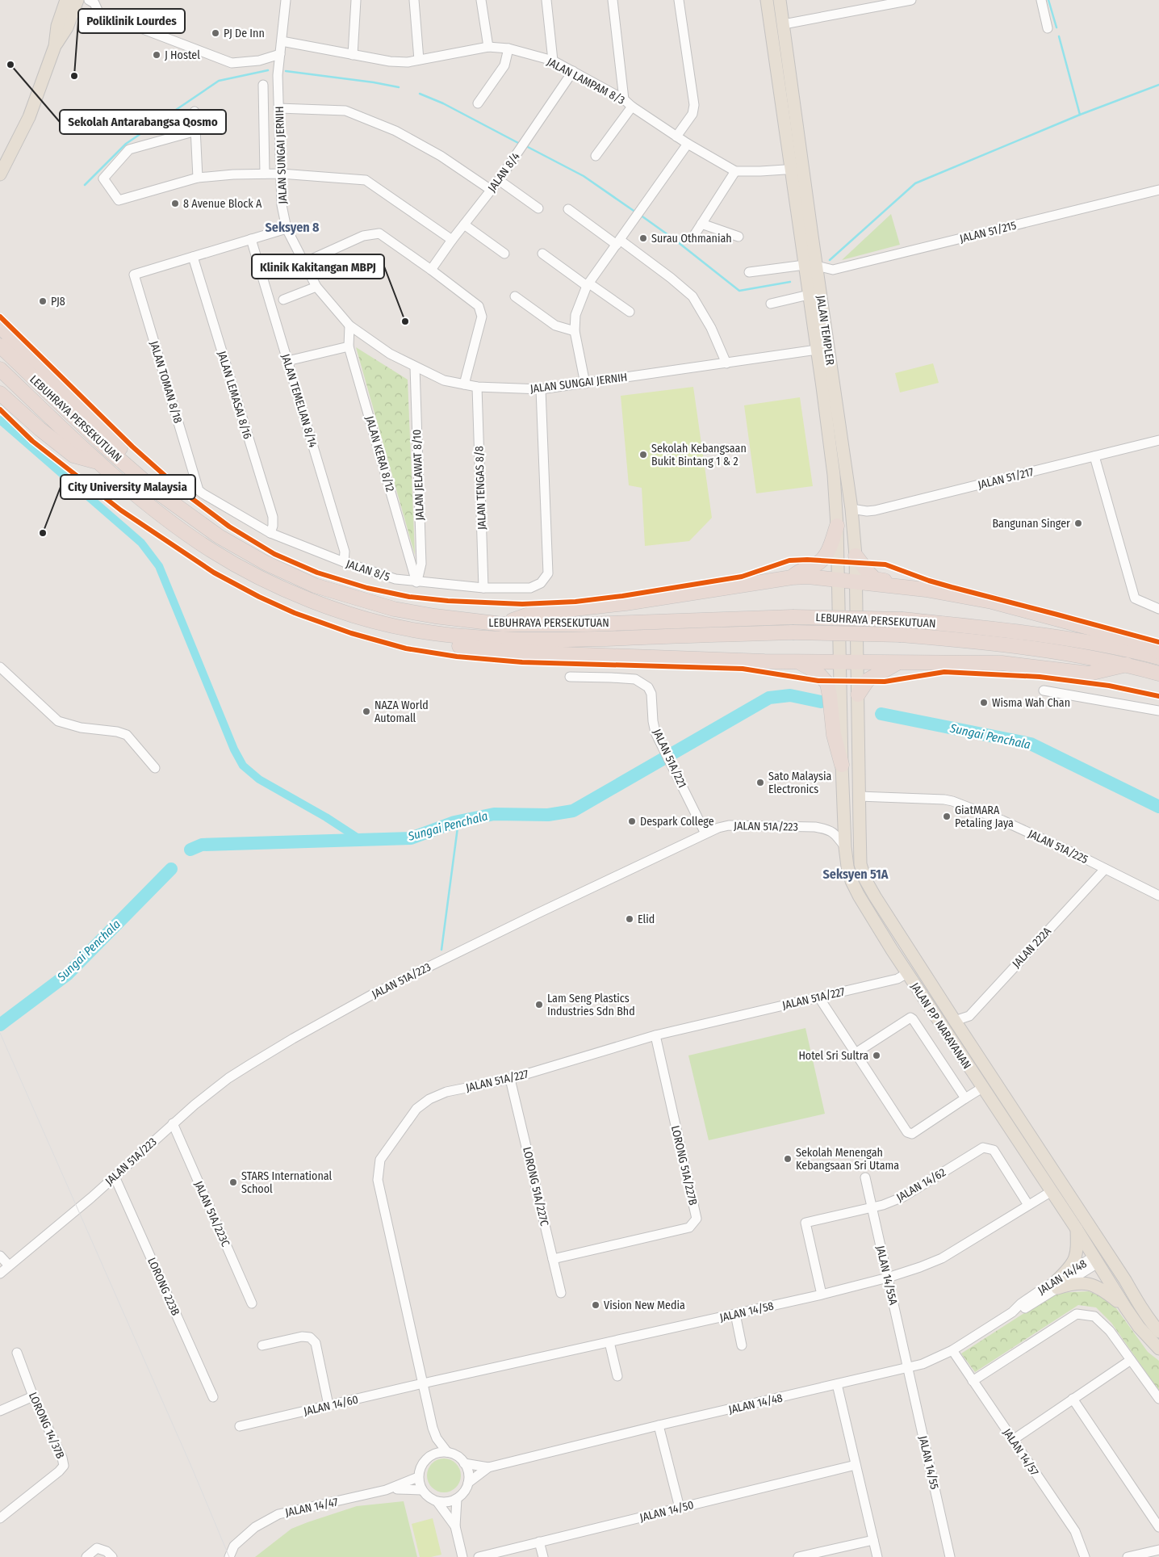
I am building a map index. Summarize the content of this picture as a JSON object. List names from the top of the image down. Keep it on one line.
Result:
{"streets":{"highway":["LEBUHRAYA PERSEKUTUAN"],"main road":["JALAN TEMPLER","JALAN P.P NARAYANAN"],"street":["JALAN LAMPAM 8/3","JALAN SUNGAI JERNIH","JALAN 8/4","JALAN 51/215","JALAN TOMAN 8/18","JALAN LEMASAI 8/16","JALAN TEMELIAN 8/14","JALAN KERAI 8/12","JALAN JELAWAT 8/10","JALAN 51/217","JALAN TENGAS 8/8","JALAN 8/5","JALAN 51A/221","JALAN 51A/223","JALAN 51A/225","JALAN 222A","JALAN 51A/227","LORONG 51A/227B","JALAN 14/62","LORONG 51A/227C","JALAN 51A/223C","JALAN 14/55A","JALAN 14/48","LORONG 223B","JALAN 14/58","JALAN 14/60","LORONG 14/37B","JALAN 14/57","JALAN 14/55","JALAN 14/47","JALAN 14/50"]},"crossings":[["JALAN LAMPAM 8/3","JALAN SUNGAI JERNIH"],["JALAN LAMPAM 8/3","JALAN 8/4"],["JALAN SUNGAI JERNIH","JALAN TEMPLER"],["JALAN SUNGAI JERNIH","JALAN KERAI 8/12"],["JALAN SUNGAI JERNIH","JALAN JELAWAT 8/10"],["JALAN SUNGAI JERNIH","JALAN TENGAS 8/8"],["JALAN SUNGAI JERNIH","JALAN 8/5"],["JALAN 51/215","JALAN TEMPLER"],["JALAN TEMPLER","JALAN 51/217"],["JALAN TEMPLER","JALAN P.P NARAYANAN"],["JALAN TOMAN 8/18","JALAN LEMASAI 8/16"],["JALAN TOMAN 8/18","JALAN 8/5"],["JALAN LEMASAI 8/16","JALAN 8/5"],["JALAN TEMELIAN 8/14","JALAN 8/5"],["JALAN KERAI 8/12","JALAN JELAWAT 8/10"],["JALAN KERAI 8/12","JALAN 8/5"],["JALAN JELAWAT 8/10","JALAN 8/5"],["JALAN TENGAS 8/8","JALAN 8/5"],["JALAN 51A/221","JALAN 51A/223"],["JALAN 51A/223","JALAN P.P NARAYANAN"],["JALAN 51A/223","JALAN 51A/223C"],["JALAN 51A/223","LORONG 223B"],["JALAN 51A/225","JALAN 222A"],["JALAN 51A/225","JALAN P.P NARAYANAN"],["JALAN 222A","JALAN P.P NARAYANAN"],["JALAN 51A/227","JALAN P.P NARAYANAN"],["JALAN 51A/227","LORONG 51A/227B"],["JALAN 51A/227","LORONG 51A/227C"],["JALAN 51A/227","JALAN 14/48"],["JALAN 51A/227","JALAN 14/58"],["JALAN 51A/227","JALAN 14/60"],["JALAN 51A/227","JALAN 14/47"],["JALAN P.P NARAYANAN","JALAN 14/48"],["JALAN P.P NARAYANAN","JALAN 14/58"],["LORONG 51A/227B","LORONG 51A/227C"],["JALAN 14/62","JALAN 14/55A"],["JALAN 14/62","JALAN 14/58"],["JALAN 14/55A","JALAN 14/48"],["JALAN 14/55A","JALAN 14/58"],["JALAN 14/55A","JALAN 14/55"],["JALAN 14/48","JALAN 14/57"],["JALAN 14/48","JALAN 14/55"],["JALAN 14/48","JALAN 14/47"],["JALAN 14/58","JALAN 14/60"]],"districts":["Seksyen 8","Seksyen 51A"],"water":["Sungai Penchala"],"places":["PJ De Inn","J Hostel","Sekolah Antarabangsa Qosmo","Poliklinik Lourdes","8 Avenue Block A","Surau Othmaniah","PJ8","Klinik Kakitangan MBPJ","Sekolah Kebangsaan Bukit Bintang 1 & 2","Bangunan Singer","City University Malaysia","Wisma Wah Chan","NAZA World Automall","Sato Malaysia Electronics","GiatMARA Petaling Jaya","Despark College","Elid","Lam Seng Plastics Industries Sdn Bhd","Hotel Sri Sultra","Sekolah Menengah Kebangsaan Sri Utama","STARS International School","Vision New Media"]}
